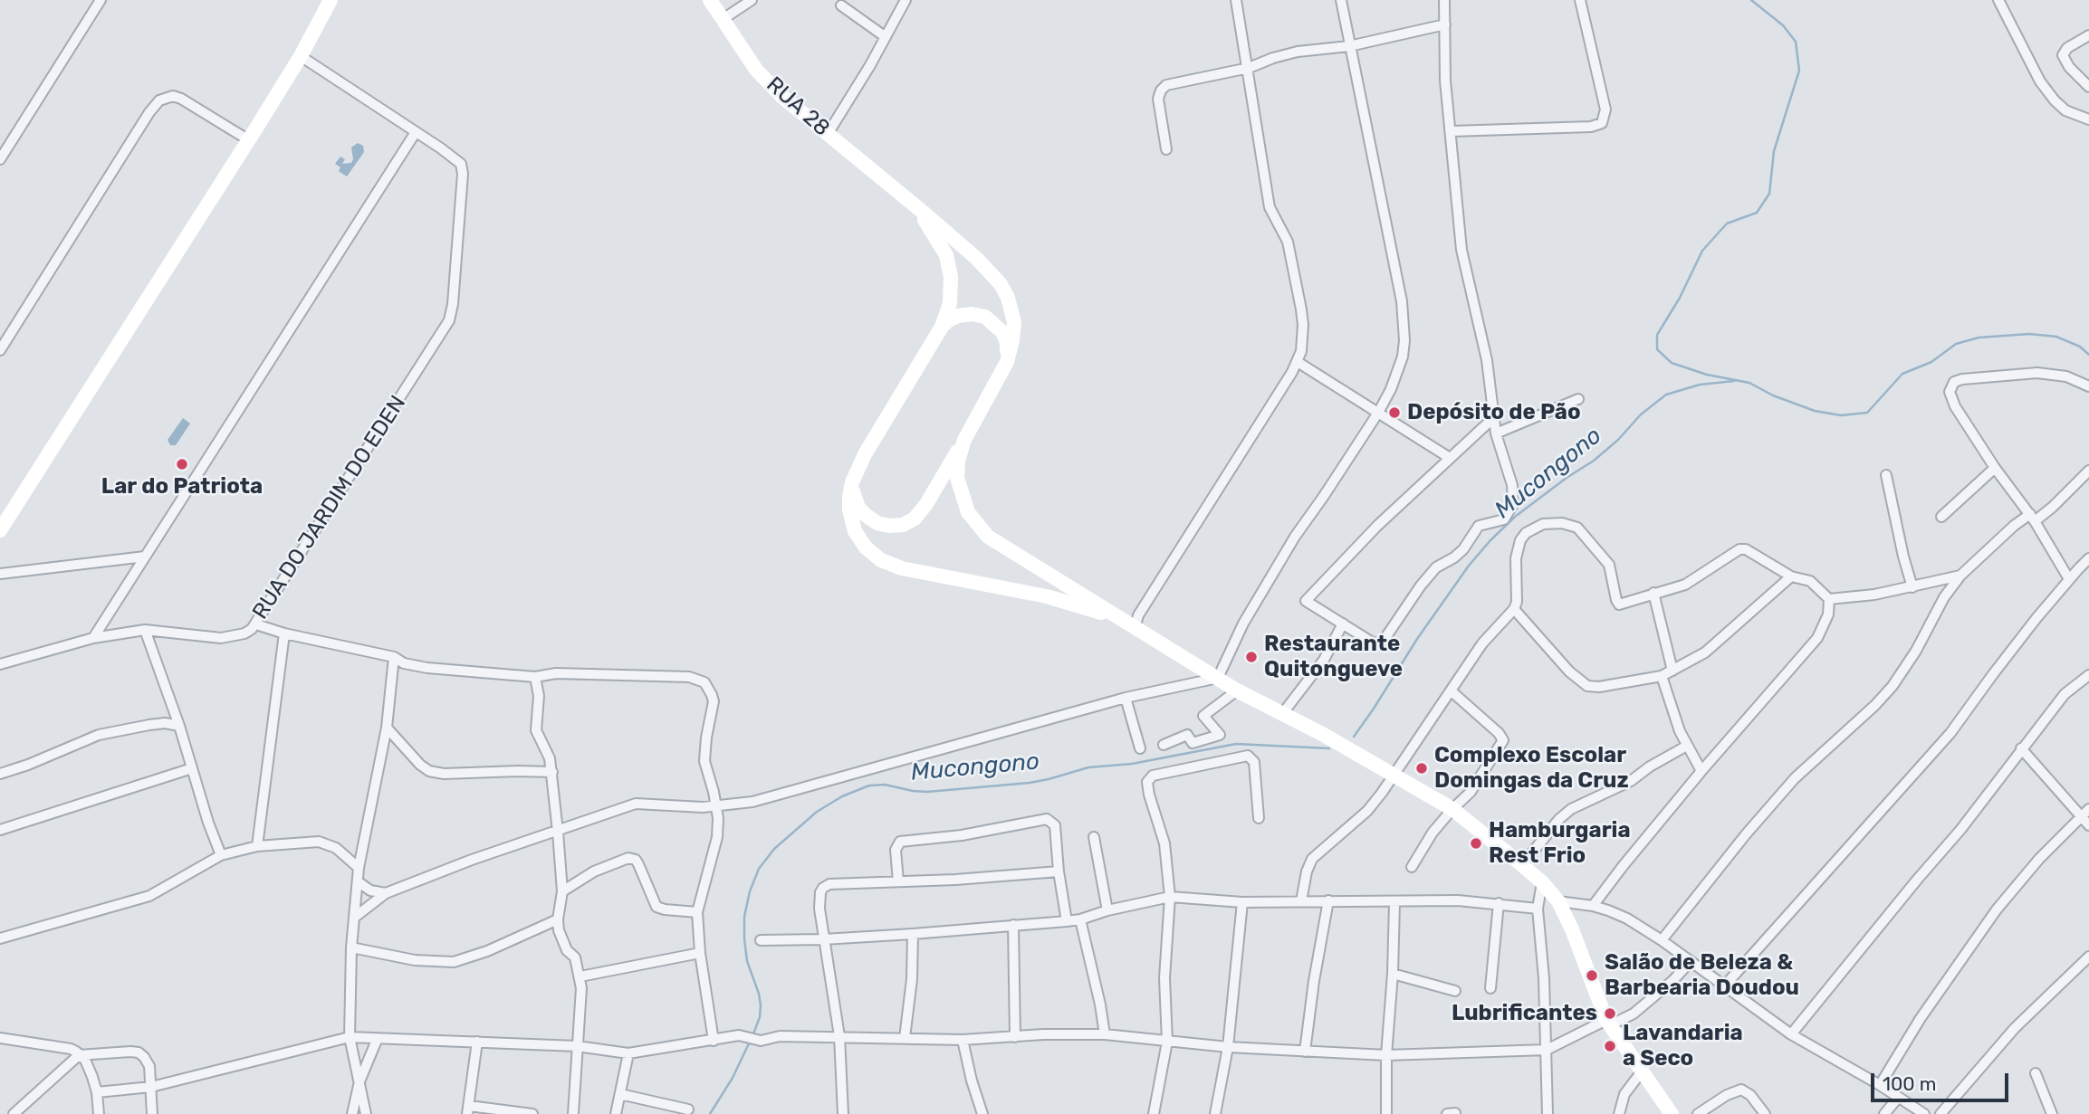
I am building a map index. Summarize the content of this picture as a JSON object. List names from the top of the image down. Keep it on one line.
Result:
{"streets":{"street":["RUA 28","RUA DO JARDIM DO EDEN"]},"water":["Mucongono"],"places":["Depósito de Pão","Lar do Patriota","Restaurante Quitongueve","Complexo Escolar Domingas da Cruz","Hamburgaria Rest Frio","Salão de Beleza & Barbearia Doudou","Lubrificantes","Lavandaria a Seco"],"scale_bar":"100 m"}
